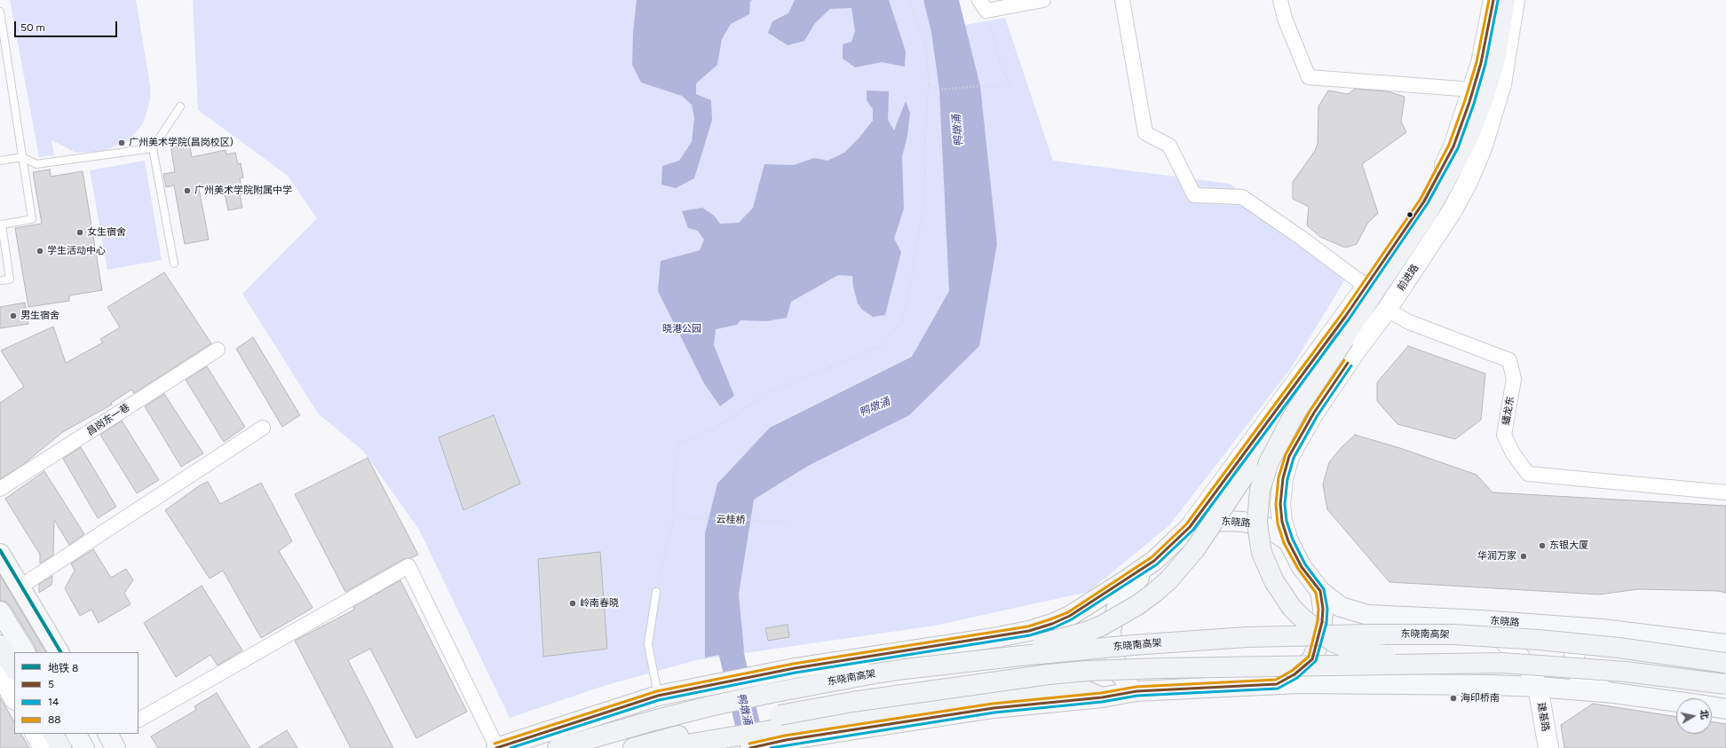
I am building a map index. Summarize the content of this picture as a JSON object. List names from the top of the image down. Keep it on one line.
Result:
{"streets":{"highway":["东晓南高架"],"main road":["前进路","东晓路","建基路"],"street":["蟠龙东","昌岗东一巷"],"path":["云桂桥"]},"crossings":[["前进路","蟠龙东"],["前进路","东晓路"],["东晓路","建基路"]],"water":["鸭墩涌"],"parks":["晓港公园"],"places":["广州美术学院(昌岗校区)","广州美术学院附属中学","女生宿舍","学生活动中心","男生宿舍","东银大厦","华润万家","岭南春晓","海印桥南"],"lines":["transit line 5","transit line 88","transit line 14","metro line 8"],"legend":["地铁 8","5","14","88"],"scale_bar":"50 m","north":"right"}
